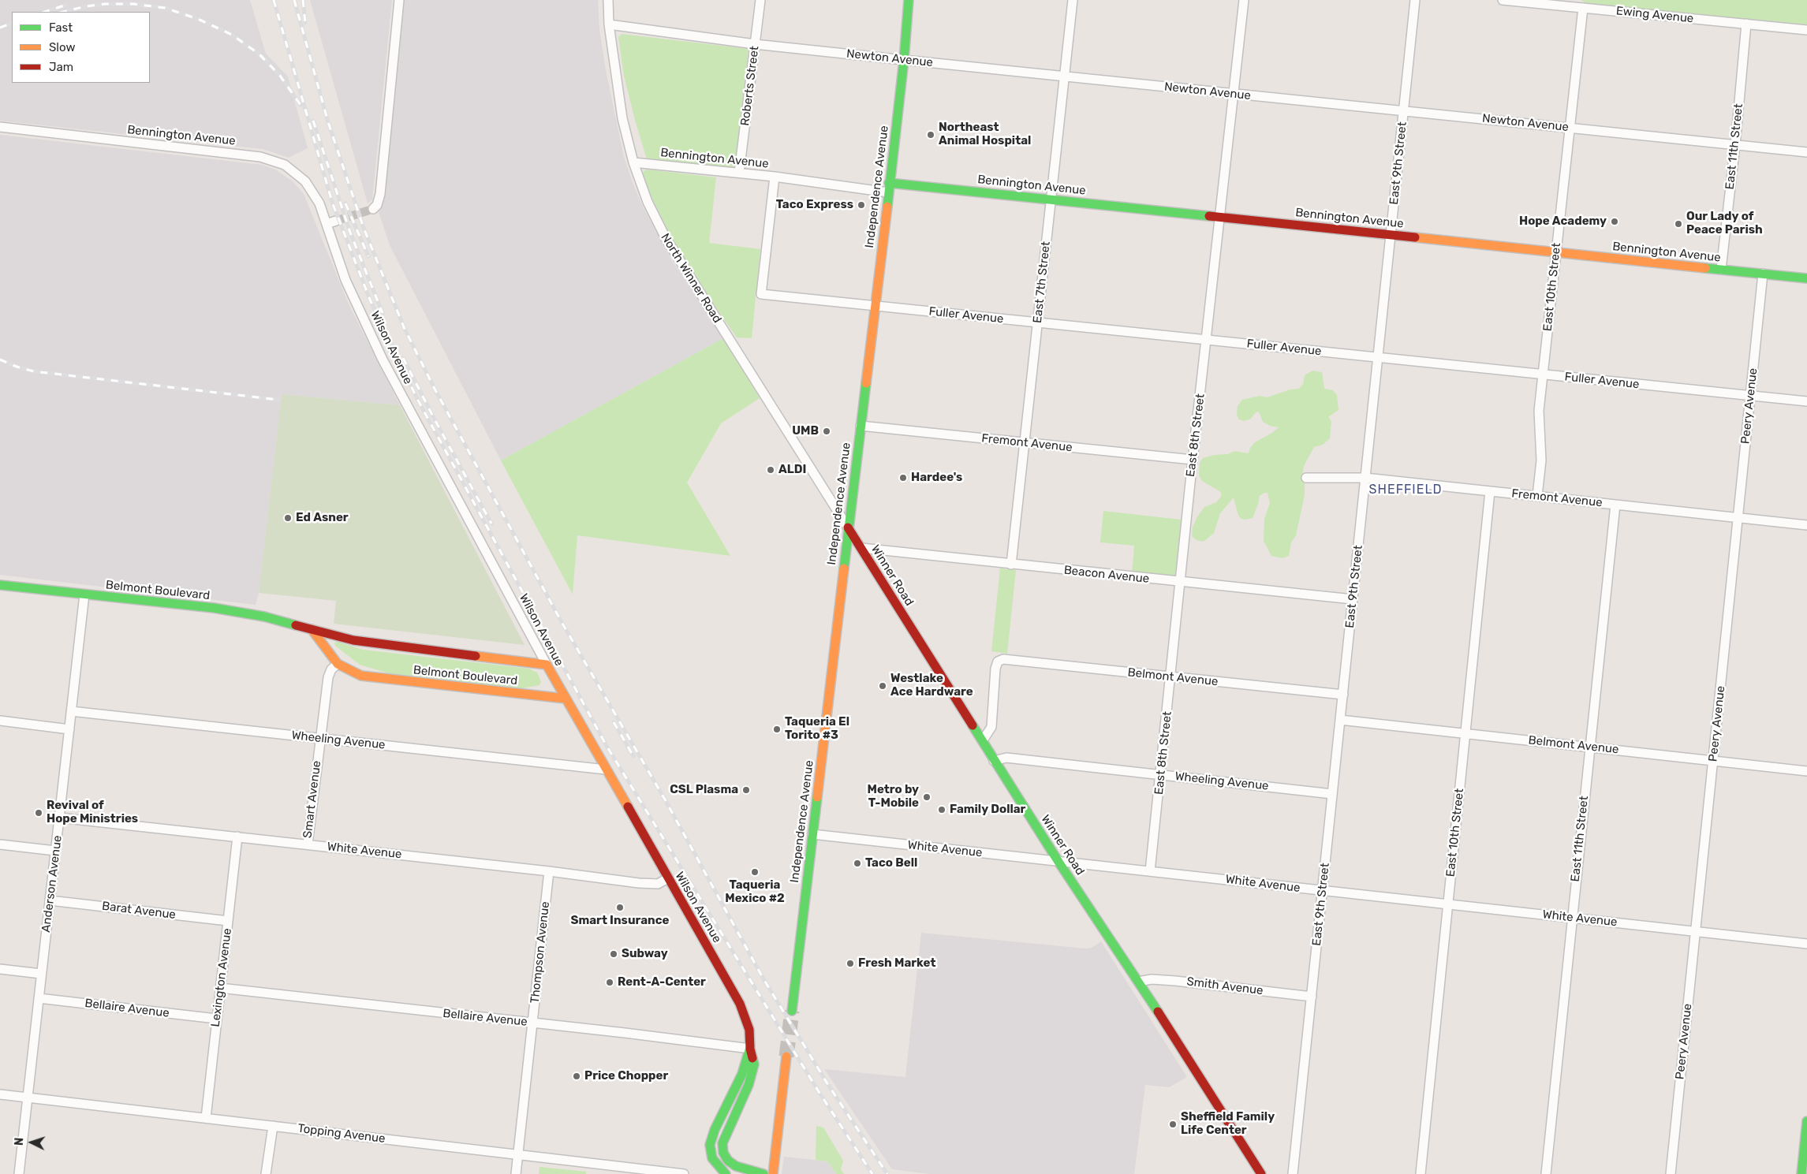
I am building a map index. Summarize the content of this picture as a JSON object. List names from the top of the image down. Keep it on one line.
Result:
{"streets":{"main road":["Bennington Avenue","Independence Avenue","Wilson Avenue","Winner Road","Belmont Boulevard"],"street":["Ewing Avenue","Newton Avenue","Roberts Street","East 11th Street","East 9th Street","North Winner Road","East 7th Street","East 10th Street","Fuller Avenue","Peery Avenue","East 8th Street","Fremont Avenue","Beacon Avenue","Belmont Avenue","Wheeling Avenue","Smart Avenue","White Avenue","Anderson Avenue","Barat Avenue","Thompson Avenue","Lexington Avenue","Smith Avenue","Bellaire Avenue","Topping Avenue"]},"crossings":[["Ewing Avenue","East 11th Street"],["Ewing Avenue","East 10th Street"],["Newton Avenue","Roberts Street"],["Newton Avenue","East 11th Street"],["Newton Avenue","East 9th Street"],["Newton Avenue","Independence Avenue"],["Newton Avenue","North Winner Road"],["Newton Avenue","East 7th Street"],["Newton Avenue","East 10th Street"],["Newton Avenue","East 8th Street"],["Roberts Street","Bennington Avenue"],["Bennington Avenue","East 11th Street"],["Bennington Avenue","East 9th Street"],["Bennington Avenue","Independence Avenue"],["Bennington Avenue","North Winner Road"],["Bennington Avenue","East 7th Street"],["Bennington Avenue","East 10th Street"],["Bennington Avenue","Fuller Avenue"],["Bennington Avenue","Wilson Avenue"],["Bennington Avenue","Peery Avenue"],["Bennington Avenue","East 8th Street"],["East 11th Street","Fremont Avenue"],["East 11th Street","Belmont Avenue"],["East 11th Street","White Avenue"],["East 9th Street","Fuller Avenue"],["East 9th Street","Fremont Avenue"],["East 9th Street","Beacon Avenue"],["East 9th Street","Belmont Avenue"],["East 9th Street","Wheeling Avenue"],["East 9th Street","White Avenue"],["East 9th Street","Smith Avenue"],["Independence Avenue","North Winner Road"],["Independence Avenue","Fuller Avenue"],["Independence Avenue","Fremont Avenue"],["Independence Avenue","Winner Road"],["Independence Avenue","White Avenue"],["North Winner Road","Winner Road"],["East 7th Street","Fuller Avenue"],["East 7th Street","Fremont Avenue"],["East 7th Street","Beacon Avenue"],["East 10th Street","Fuller Avenue"],["East 10th Street","Fremont Avenue"],["East 10th Street","Belmont Avenue"],["East 10th Street","White Avenue"],["Fuller Avenue","Peery Avenue"],["Fuller Avenue","East 8th Street"],["Wilson Avenue","Belmont Boulevard"],["Wilson Avenue","Wheeling Avenue"],["Wilson Avenue","White Avenue"],["Wilson Avenue","Bellaire Avenue"],["Peery Avenue","Fremont Avenue"],["Peery Avenue","Belmont Avenue"],["Peery Avenue","White Avenue"],["East 8th Street","Fremont Avenue"],["East 8th Street","Beacon Avenue"],["East 8th Street","Belmont Avenue"],["East 8th Street","Wheeling Avenue"],["East 8th Street","White Avenue"],["Beacon Avenue","Winner Road"],["Winner Road","Belmont Avenue"],["Winner Road","Wheeling Avenue"],["Winner Road","White Avenue"],["Winner Road","Smith Avenue"],["Belmont Boulevard","Smart Avenue"],["Belmont Boulevard","Anderson Avenue"],["Wheeling Avenue","Smart Avenue"],["Wheeling Avenue","Anderson Avenue"],["Smart Avenue","White Avenue"],["White Avenue","Anderson Avenue"],["White Avenue","Thompson Avenue"],["White Avenue","Lexington Avenue"],["Anderson Avenue","Barat Avenue"],["Anderson Avenue","Bellaire Avenue"],["Anderson Avenue","Topping Avenue"],["Barat Avenue","Lexington Avenue"],["Thompson Avenue","Bellaire Avenue"],["Thompson Avenue","Topping Avenue"],["Lexington Avenue","Bellaire Avenue"],["Lexington Avenue","Topping Avenue"]],"districts":["SHEFFIELD"],"places":["Northeast Animal Hospital","Taco Express","Hope Academy","Our Lady of Peace Parish","UMB","ALDI","Hardee's","Ed Asner","Westlake Ace Hardware","Taqueria El Torito #3","CSL Plasma","Metro by T-Mobile","Family Dollar","Revival of Hope Ministries","Taco Bell","Taqueria Mexico #2","Smart Insurance","Subway","Fresh Market","Rent-A-Center","Price Chopper","Sheffield Family Life Center"],"legend":["Fast","Slow","Jam"],"north":"left"}
